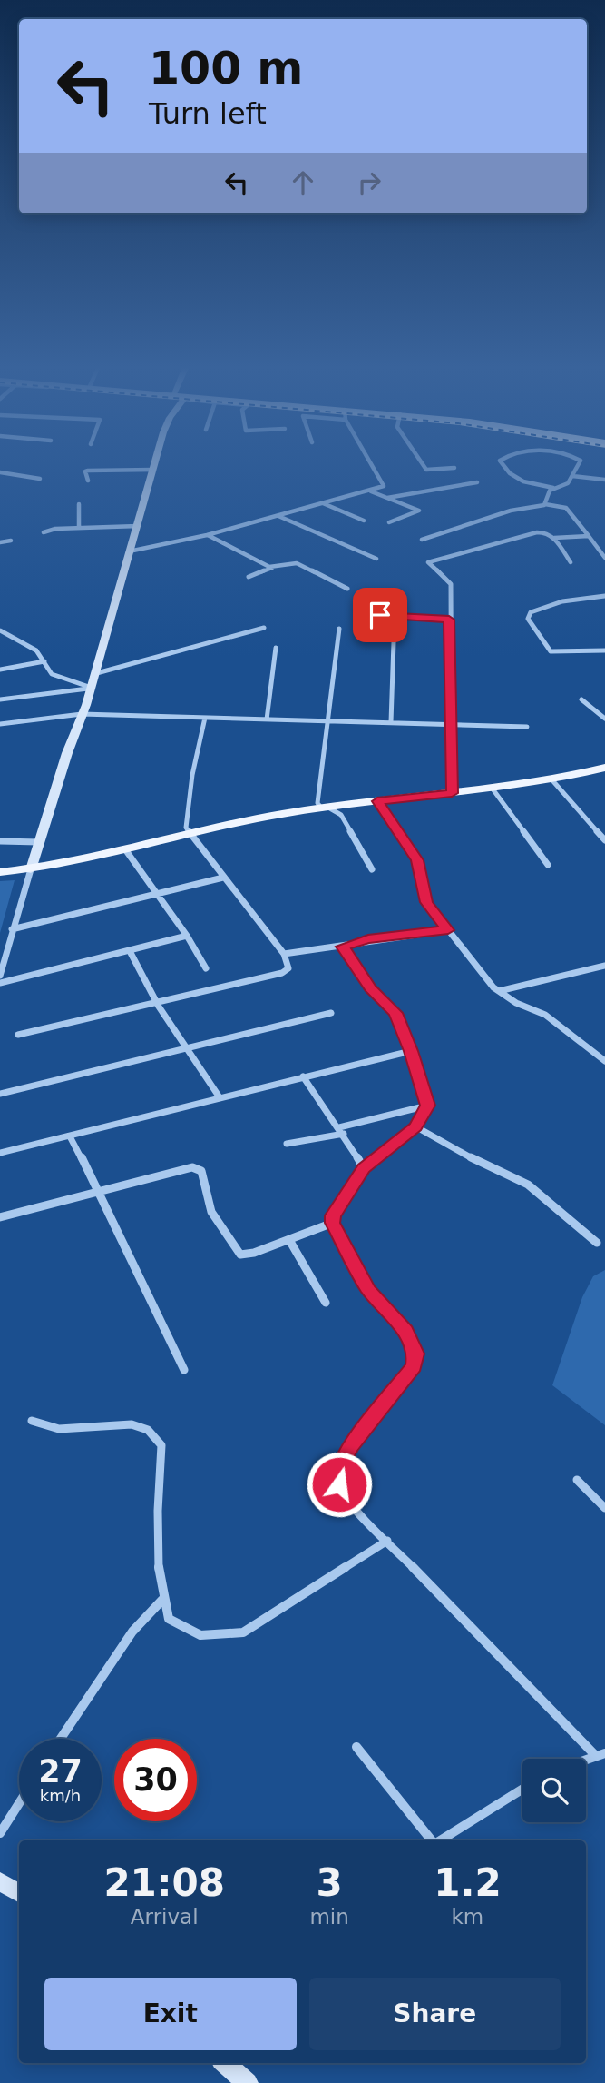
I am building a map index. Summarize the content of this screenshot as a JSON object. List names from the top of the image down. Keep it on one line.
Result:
{"page":{"turn":["100 m","Turn left"],"speed":"27 km/h","limit":"30","eta":["21:08","Arrival","3","min","1.2","km"],"buttons":["Exit","Share"]}}
